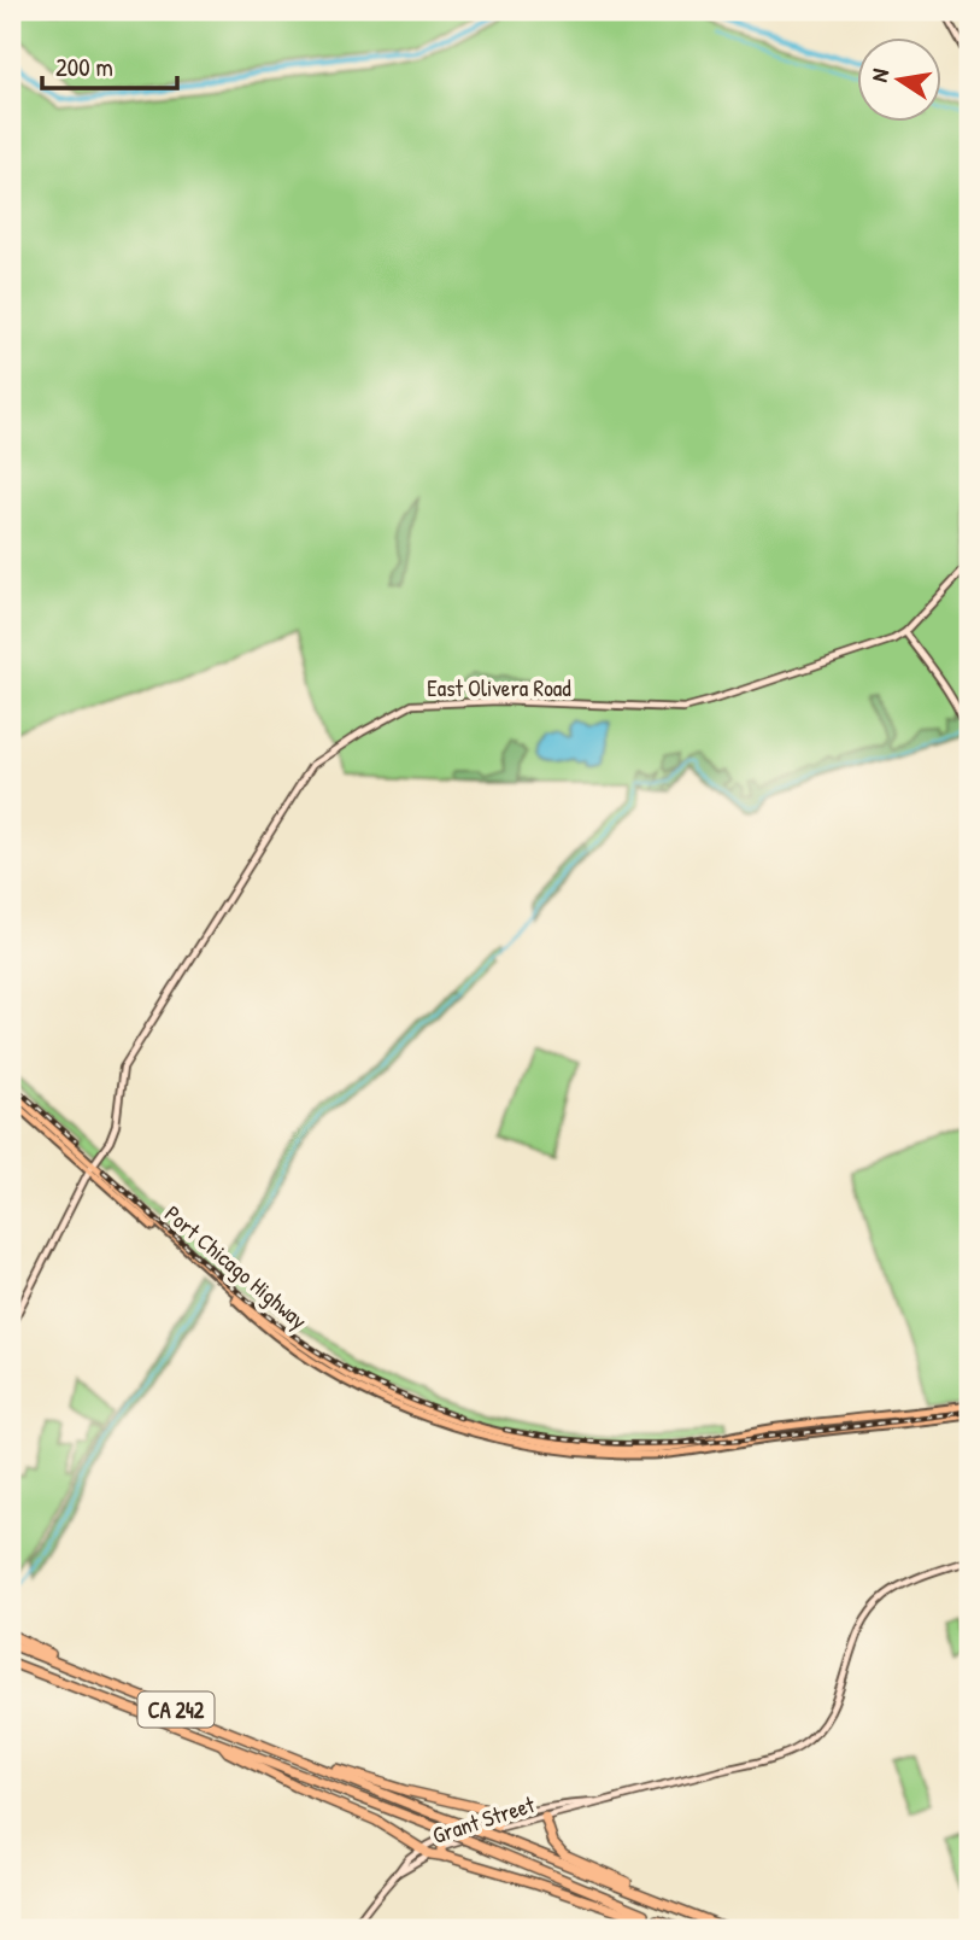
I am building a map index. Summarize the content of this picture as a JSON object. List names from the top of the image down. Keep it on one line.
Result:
{"streets":{"highway":["CA 242"],"main road":["Port Chicago Highway"],"street":["East Olivera Road","Grant Street"]},"crossings":[["East Olivera Road","Port Chicago Highway"]],"scale_bar":"200 m","north":"left"}
